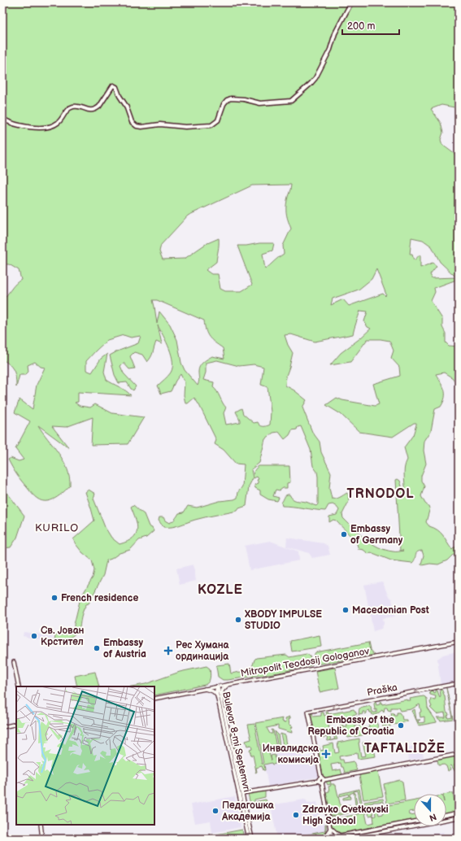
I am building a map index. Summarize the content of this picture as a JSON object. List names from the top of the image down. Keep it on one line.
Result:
{"streets":{"street":["Mitropolit Teodosij Gologanov","Praška","Bulevar 8-mi Septemvri"]},"crossings":[["Mitropolit Teodosij Gologanov","Bulevar 8-mi Septemvri"]],"districts":["TRNODOL","KURILO","KOZLE","TAFTALIDŽE"],"places":{"other":["Embassy of Germany","French residence","Macedonian Post","XBODY IMPULSE STUDIO","Св. Јован Крстител","Embassy of Austria","Embassy of the Republic of Croatia","Педагошка Академија","Zdravko Cvetkovski High School"],"health":["Рес Хумана ординација","Инвалидска комисија"]},"scale_bar":"200 m","north":"bottom"}
